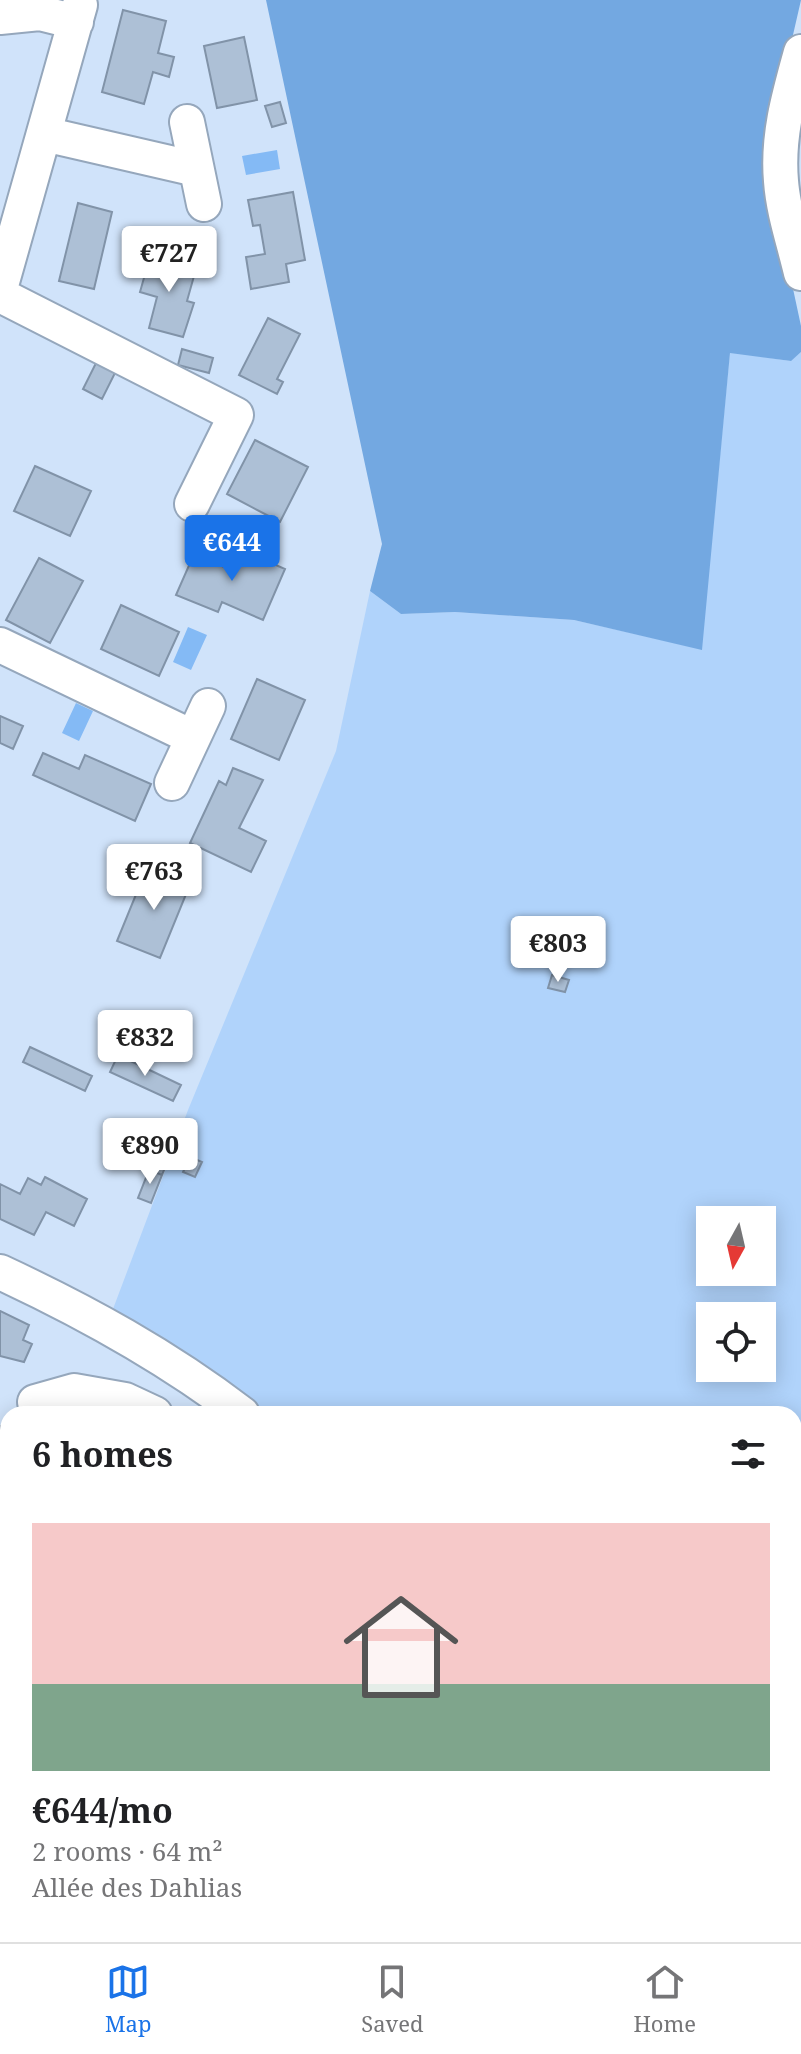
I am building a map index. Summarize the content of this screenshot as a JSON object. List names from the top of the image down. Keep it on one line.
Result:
{"north":"bottom","page":{"price":["€727","€644","€763","€803","€832","€890"],"heading":"6 homes","list":[{"name":"€644/mo","note":"2 rooms · 64 m² · Allée des Dahlias"}],"tabs":["Map","Saved","Home"]}}
